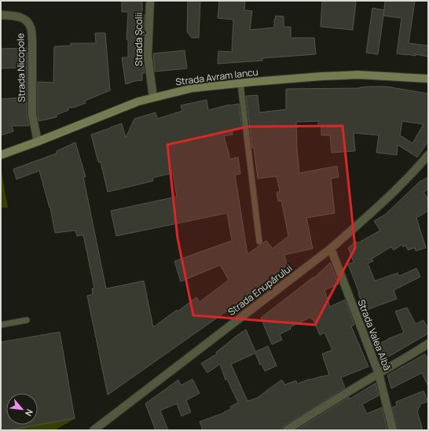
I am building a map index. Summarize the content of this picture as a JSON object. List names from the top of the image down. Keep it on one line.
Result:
{"streets":{"street":["Strada Școlii","Strada Nicopole","Strada Avram Iancu","Strada Enupărului","Strada Valea Albă"]},"crossings":[["Strada Școlii","Strada Avram Iancu"],["Strada Nicopole","Strada Avram Iancu"],["Strada Enupărului","Strada Valea Albă"]],"north":"bottom right"}
